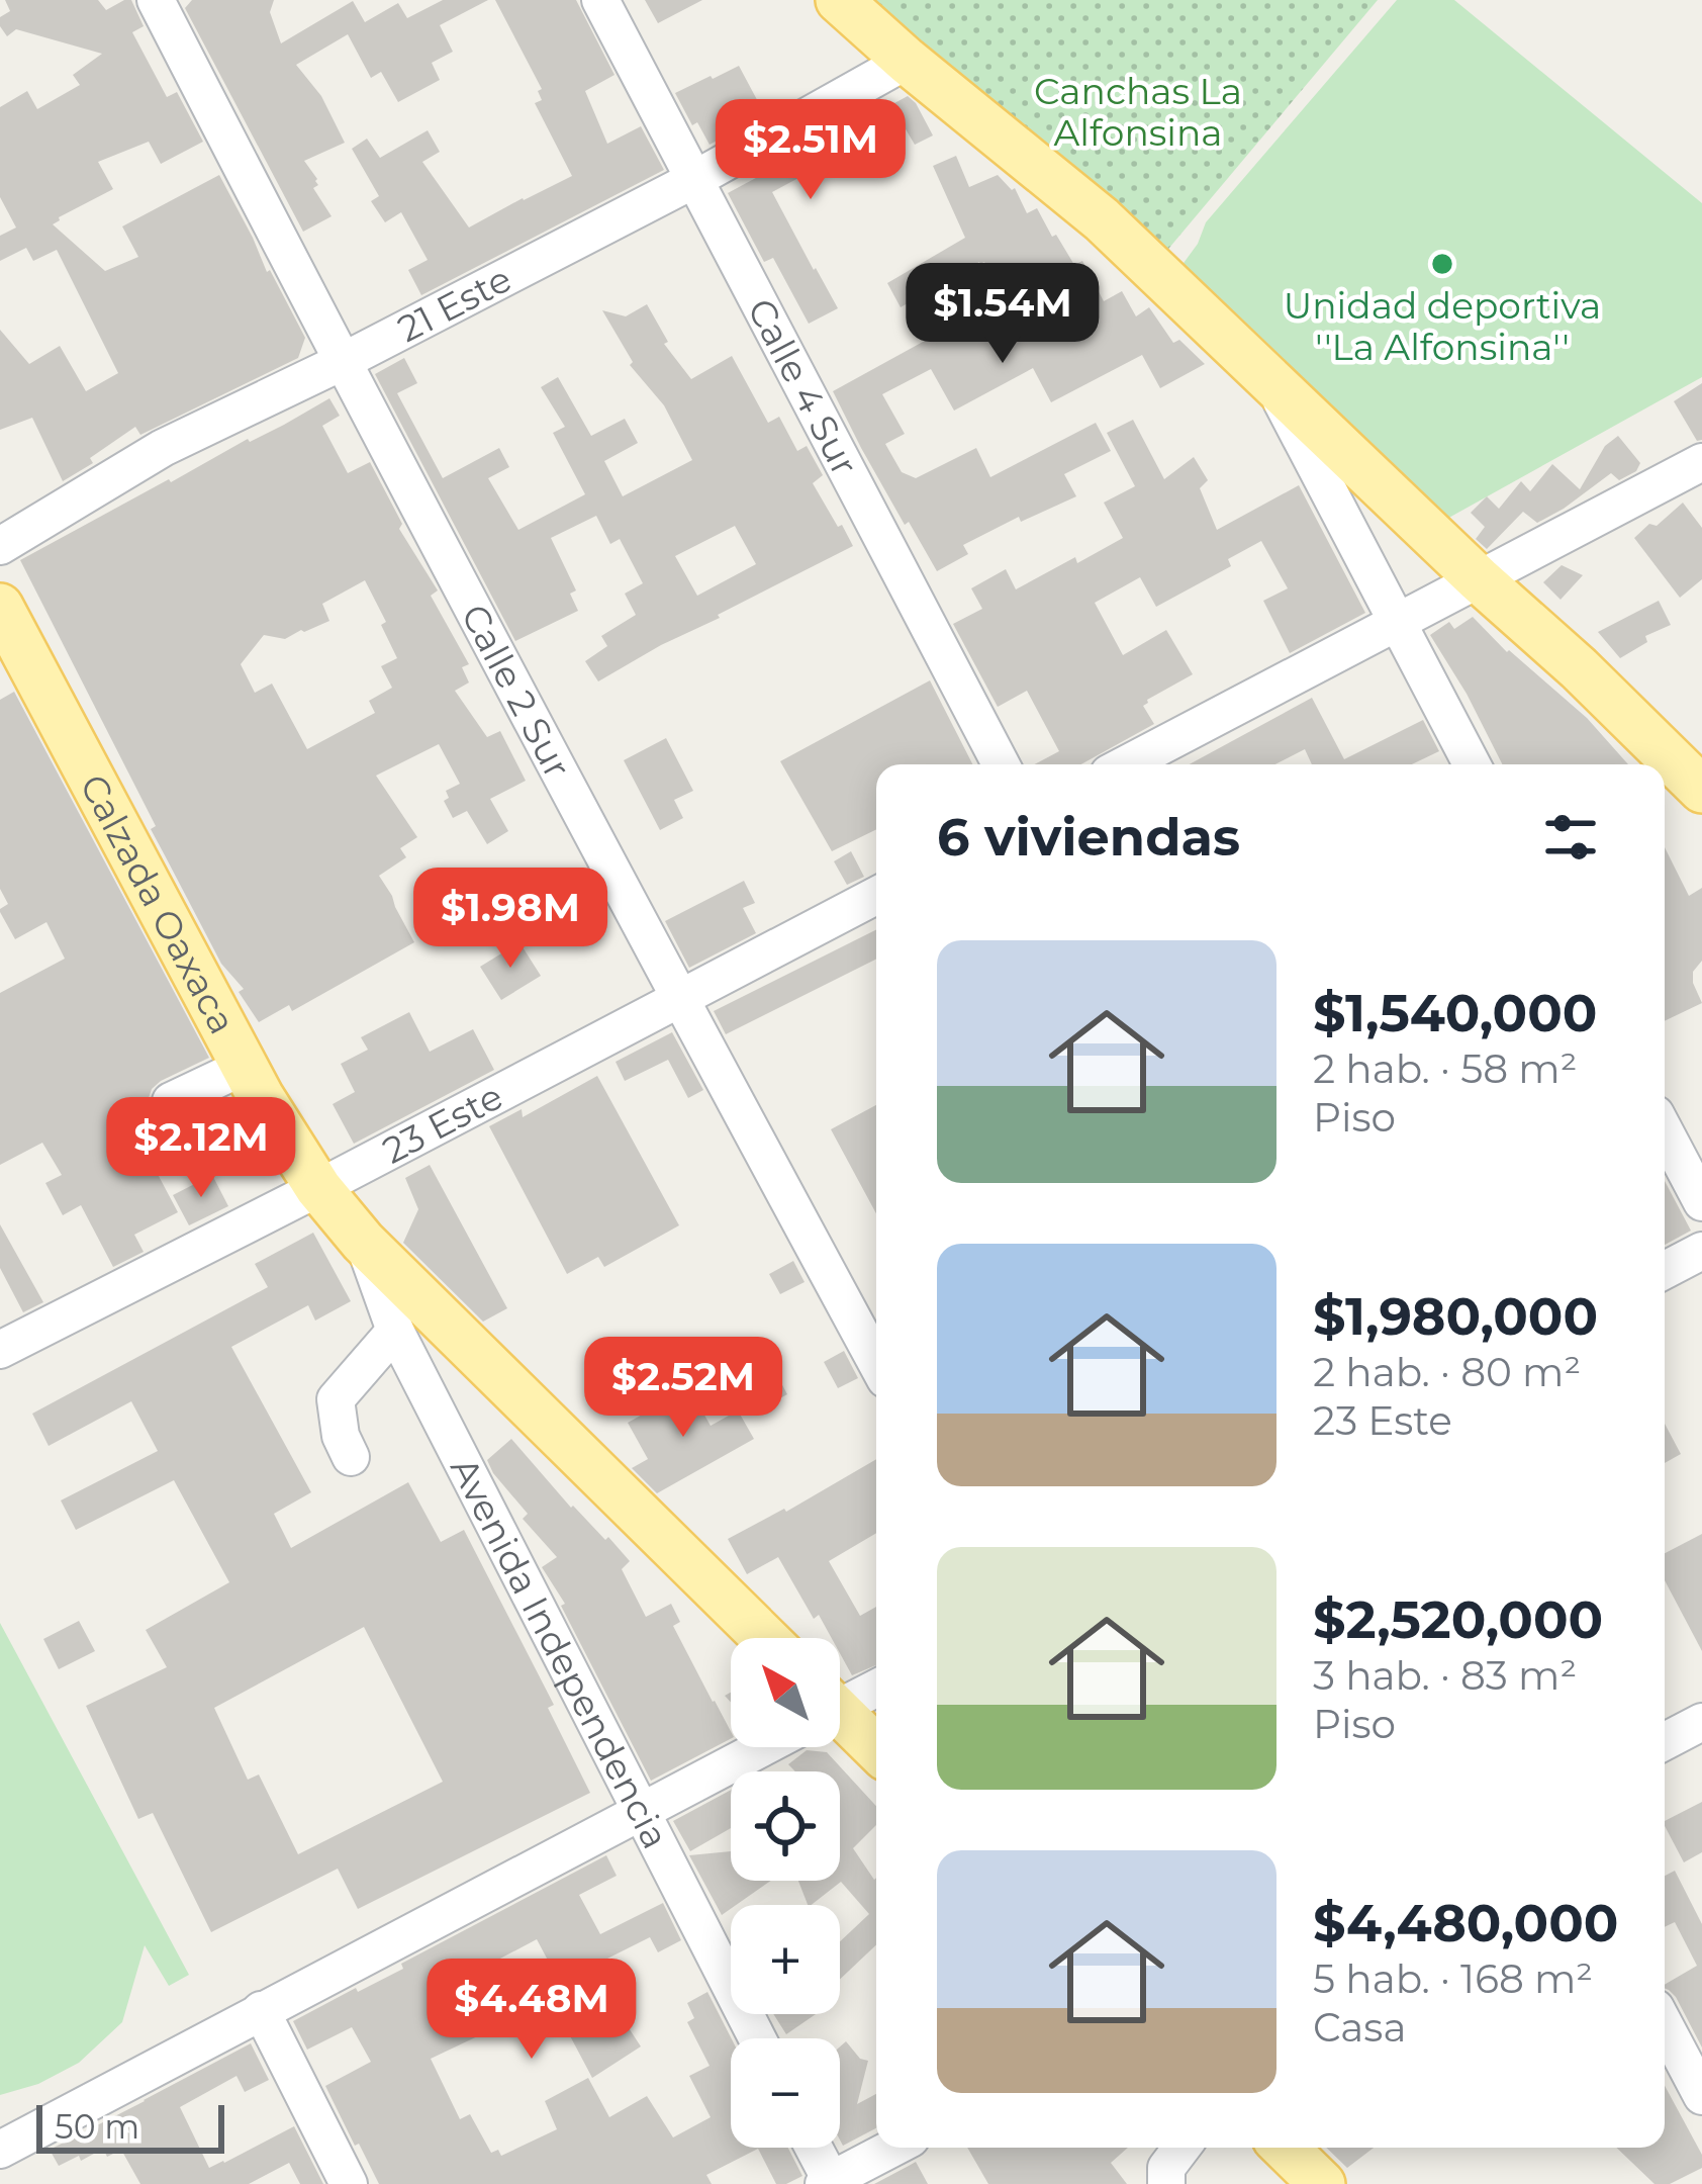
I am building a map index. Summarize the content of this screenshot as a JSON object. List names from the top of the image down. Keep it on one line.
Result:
{"streets":{"main road":["Calzada Oaxaca"],"street":["21 Este","Calle 4 Sur","Calle 2 Sur","23 Este","Avenida Independencia"]},"crossings":[["21 Este","Calle 4 Sur"],["21 Este","Calle 2 Sur"],["Calle 2 Sur","23 Este"],["Calzada Oaxaca","23 Este"],["Calzada Oaxaca","Avenida Independencia"]],"parks":["Canchas La Alfonsina"],"places":["Unidad deportiva ''La Alfonsina''"],"scale_bar":"50 m","north":"top left","page":{"price":["$2.51M","$1.54M","$1.98M","$2.12M","$2.52M","$4.48M"],"heading":"6 viviendas","list":[{"name":"$1,540,000","note":"2 hab. · 58 m² · Piso"},{"name":"$1,980,000","note":"2 hab. · 80 m² · 23 Este"},{"name":"$2,520,000","note":"3 hab. · 83 m² · Piso"},{"name":"$4,480,000","note":"5 hab. · 168 m² · Casa"}],"map_buttons":["+","−"],"scale":"50 m"}}
